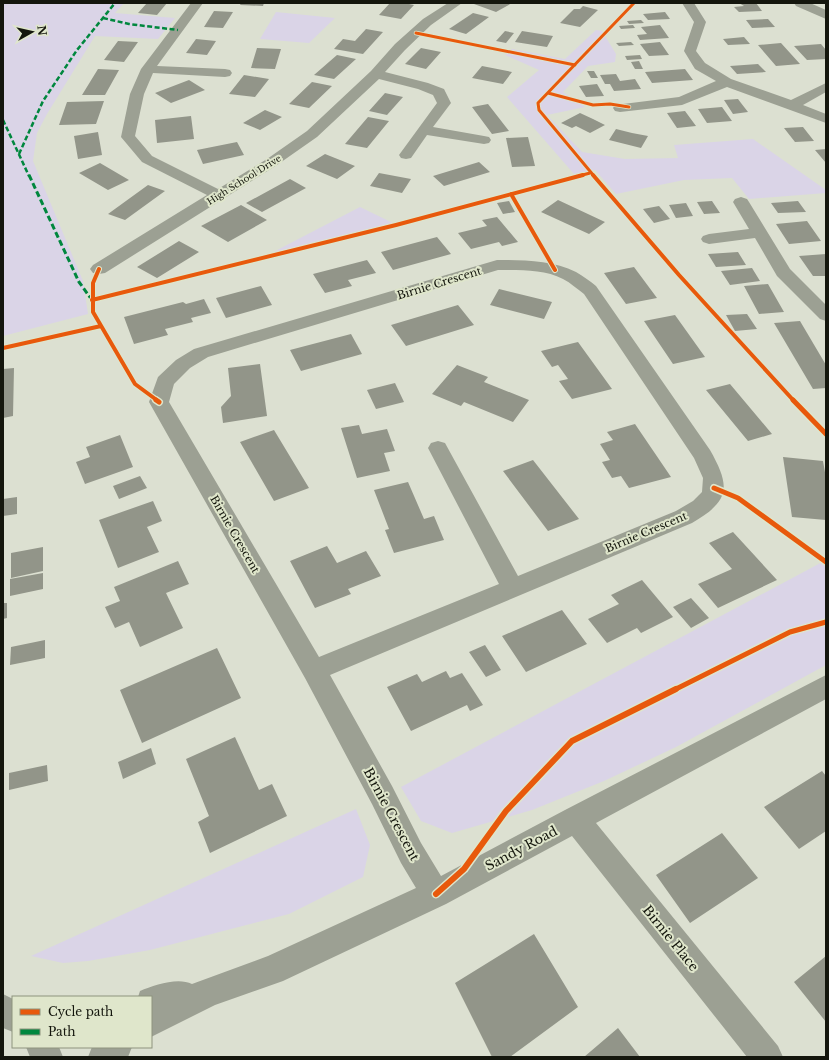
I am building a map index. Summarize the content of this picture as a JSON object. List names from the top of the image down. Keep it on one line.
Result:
{"streets":{"street":["High School Drive","Birnie Crescent","Sandy Road","Birnie Place"]},"crossings":[["Birnie Crescent","Sandy Road"],["Sandy Road","Birnie Place"]],"legend":["Cycle path","Path"],"north":"right"}
